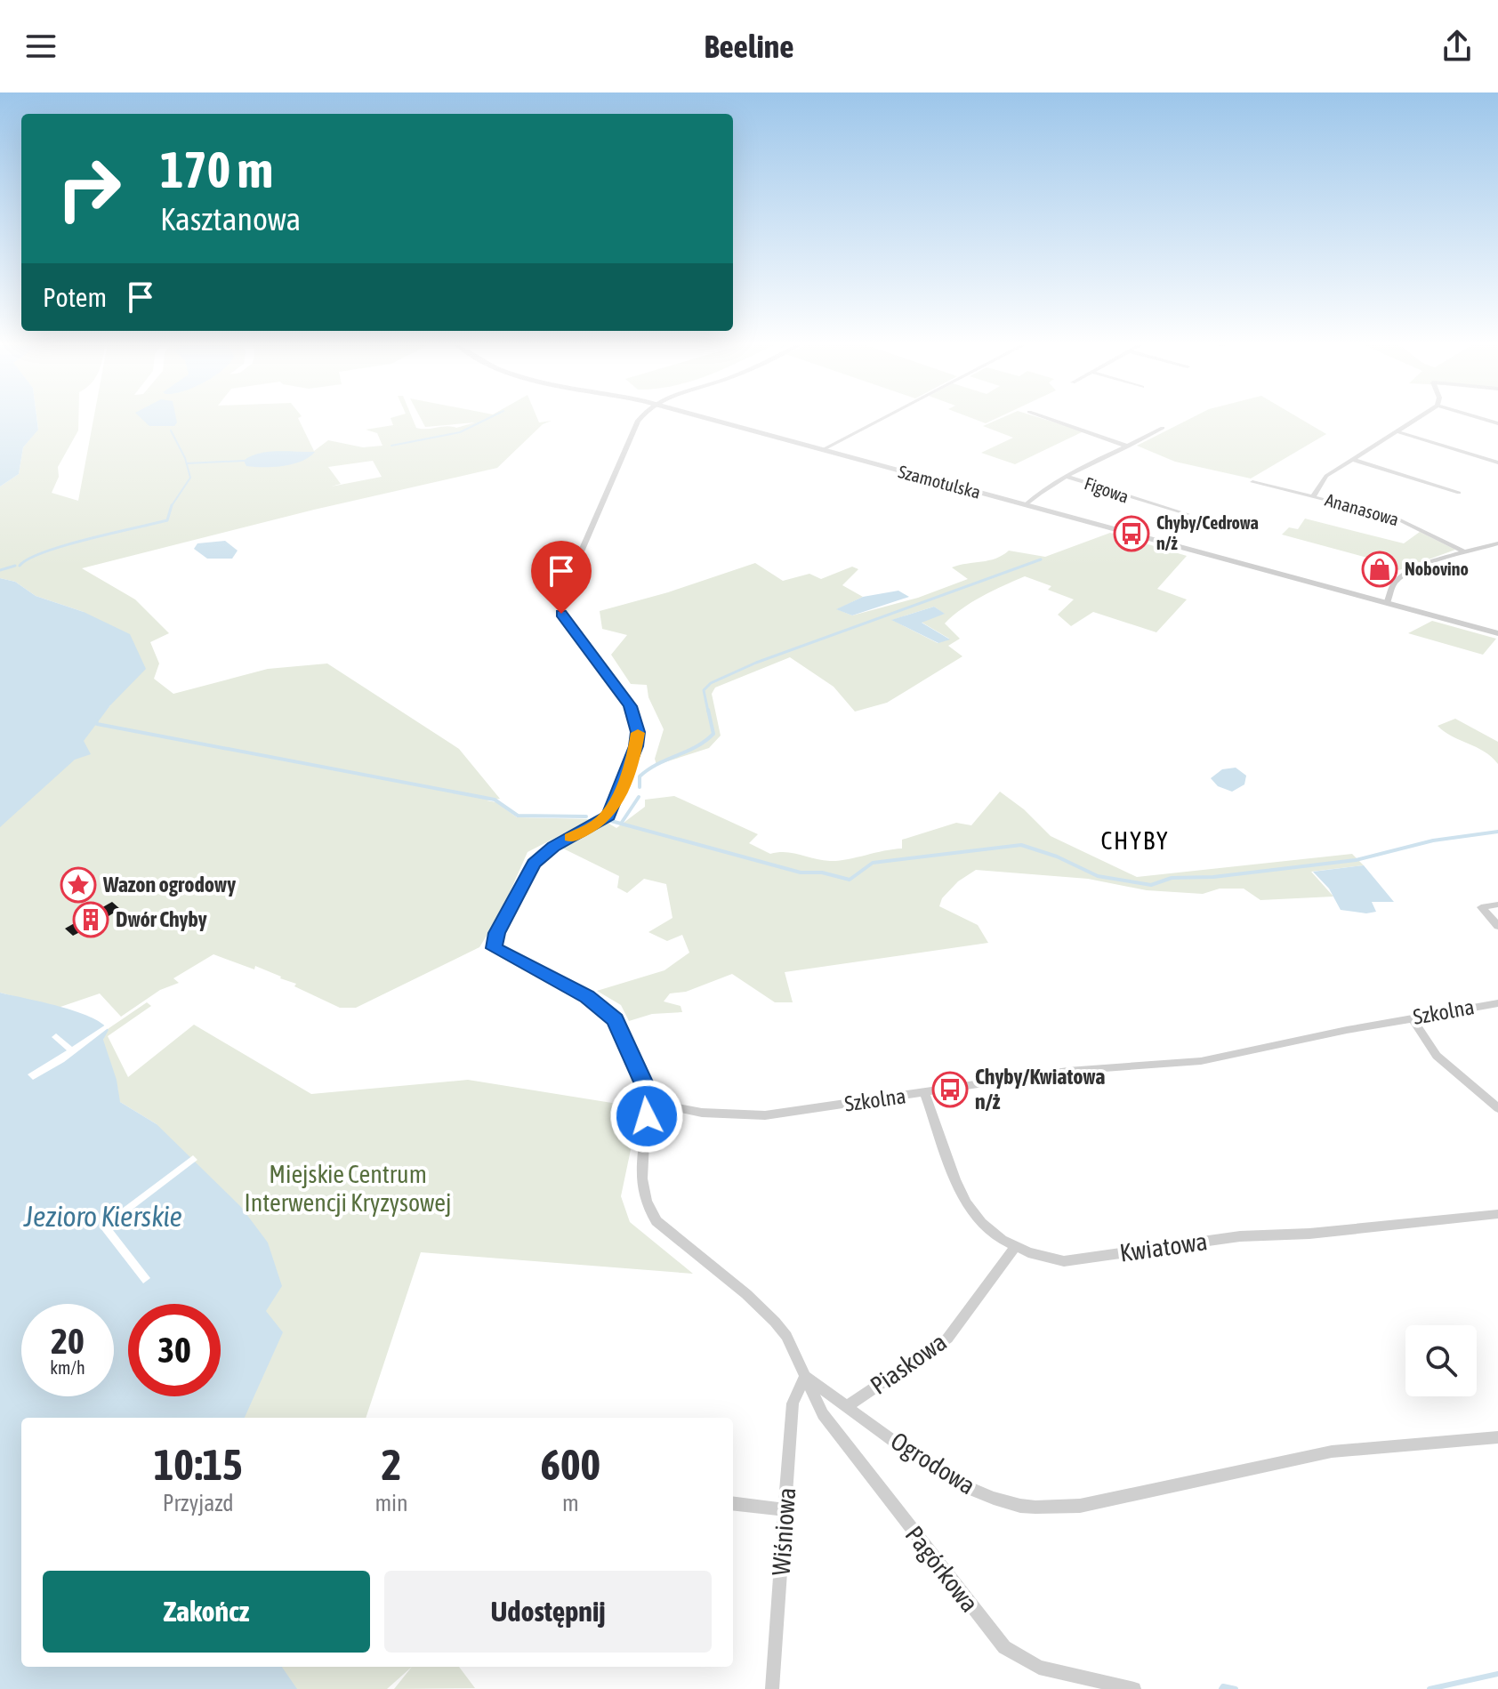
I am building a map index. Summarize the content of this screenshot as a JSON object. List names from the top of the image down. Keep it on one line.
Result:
{"streets":{"street":["Szamotulska","Figowa","Ananasowa","Szkolna","Kwiatowa","Piaskowa","Ogrodowa","Wiśniowa","Pagórkowa"]},"crossings":[["Szkolna","Kwiatowa"],["Szkolna","Ogrodowa"],["Kwiatowa","Piaskowa"],["Piaskowa","Ogrodowa"],["Ogrodowa","Wiśniowa"],["Ogrodowa","Pagórkowa"],["Wiśniowa","Pagórkowa"]],"districts":["CHYBY"],"water":["Jezioro Kierskie"],"parks":["Miejskie Centrum Interwencji Kryzysowej"],"places":{"bus stop":["Chyby/Cedrowa n/ż","Chyby/Kwiatowa n/ż"],"shop":["Nobovino"],"place":["Wazon ogrodowy"],"building":["Dwór Chyby"]},"page":{"header":"Beeline","turn":["170 m","Kasztanowa"],"then":"Potem","speed":"20 km/h","limit":"30","eta":["10:15","Przyjazd","2","min","600","m"],"buttons":["Zakończ","Udostępnij"]}}
